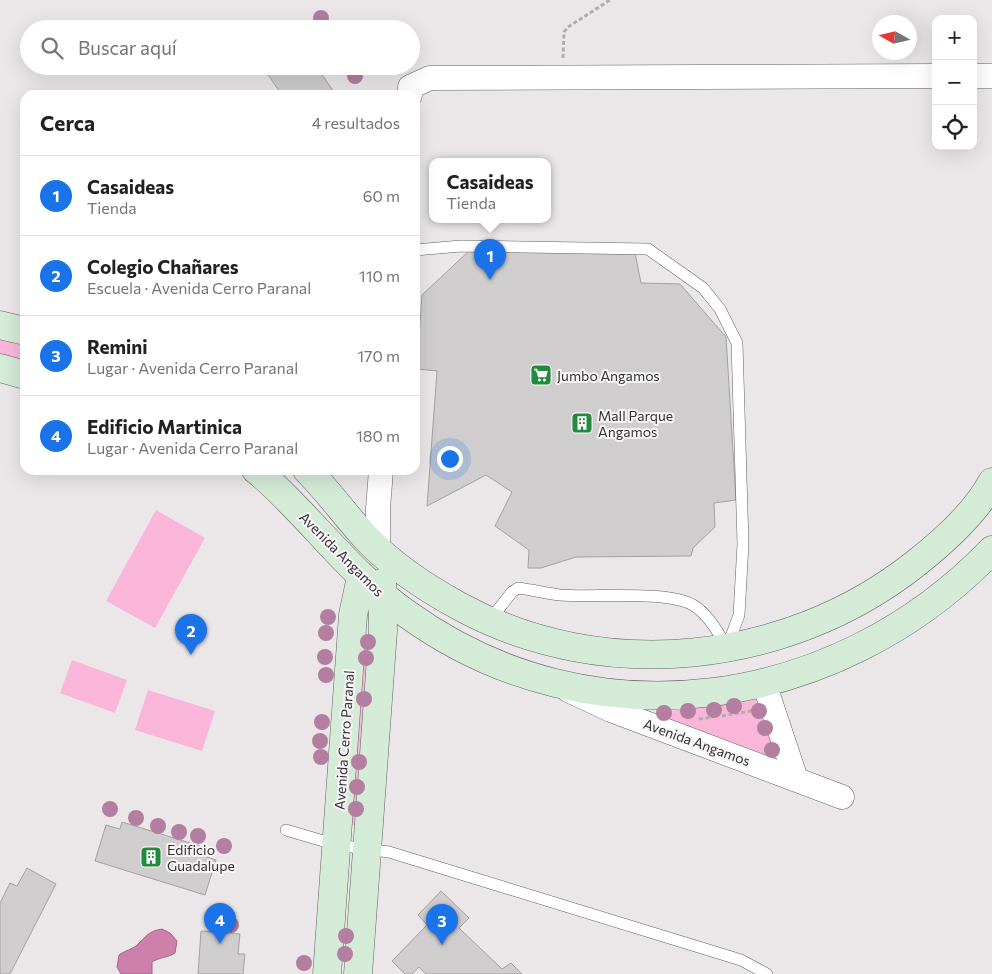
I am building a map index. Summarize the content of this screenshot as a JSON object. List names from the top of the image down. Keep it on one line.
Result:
{"streets":{"main road":["Avenida Angamos","Avenida Cerro Paranal"]},"crossings":[["Avenida Angamos","Avenida Cerro Paranal"]],"places":{"supermarket":["Jumbo Angamos"],"building":["Mall Parque Angamos","Edificio Guadalupe"]},"north":"left","page":{"map_buttons":["+","−"],"search":"Buscar aquí","heading":["Cerca","4 resultados"],"list":[{"mark":"1","name":"Casaideas","note":"Tienda","value":"60 m"},{"mark":"2","name":"Colegio Chañares","note":"Escuela · Avenida Cerro Paranal","value":"110 m"},{"mark":"3","name":"Remini","note":"Lugar · Avenida Cerro Paranal","value":"170 m"},{"mark":"4","name":"Edificio Martinica","note":"Lugar · Avenida Cerro Paranal","value":"180 m"}],"popup":["Casaideas","Tienda"],"pins":["1","2","4","3"]}}
